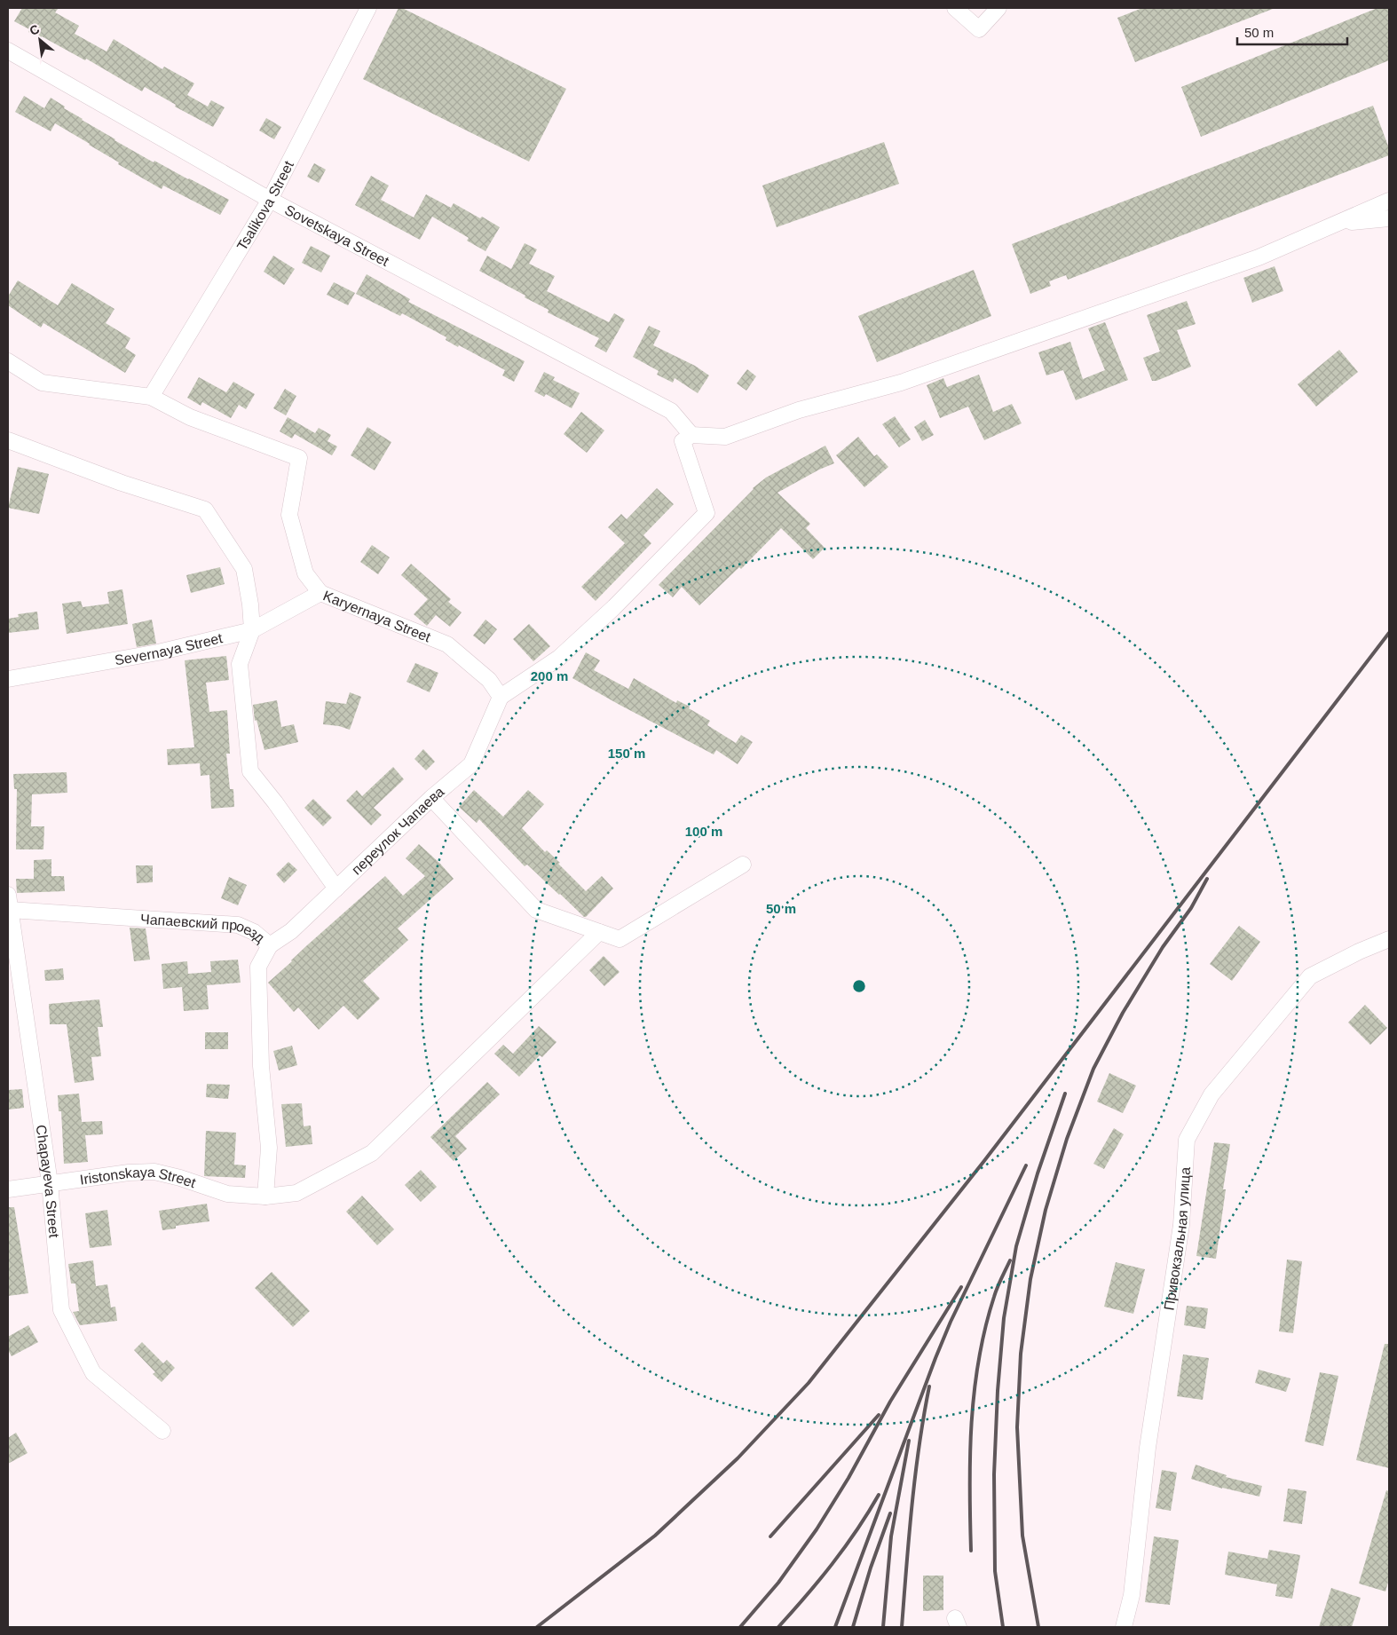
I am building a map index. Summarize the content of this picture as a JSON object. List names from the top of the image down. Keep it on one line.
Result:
{"streets":{"street":["Tsalikova Street","Sovetskaya Street","Karyernaya Street","Severnaya Street","переулок Чапаева","Чапаевский проезд","Chapayeva Street","Iristonskaya Street","Привокзальная улица"]},"crossings":[["Tsalikova Street","Sovetskaya Street"],["Tsalikova Street","Karyernaya Street"],["Karyernaya Street","Severnaya Street"],["Karyernaya Street","переулок Чапаева"],["переулок Чапаева","Чапаевский проезд"],["Чапаевский проезд","Chapayeva Street"],["Чапаевский проезд","Iristonskaya Street"],["Chapayeva Street","Iristonskaya Street"]],"scale_bar":"50 m","north":"top left","rings":["200 m","150 m","100 m","50 m"]}
